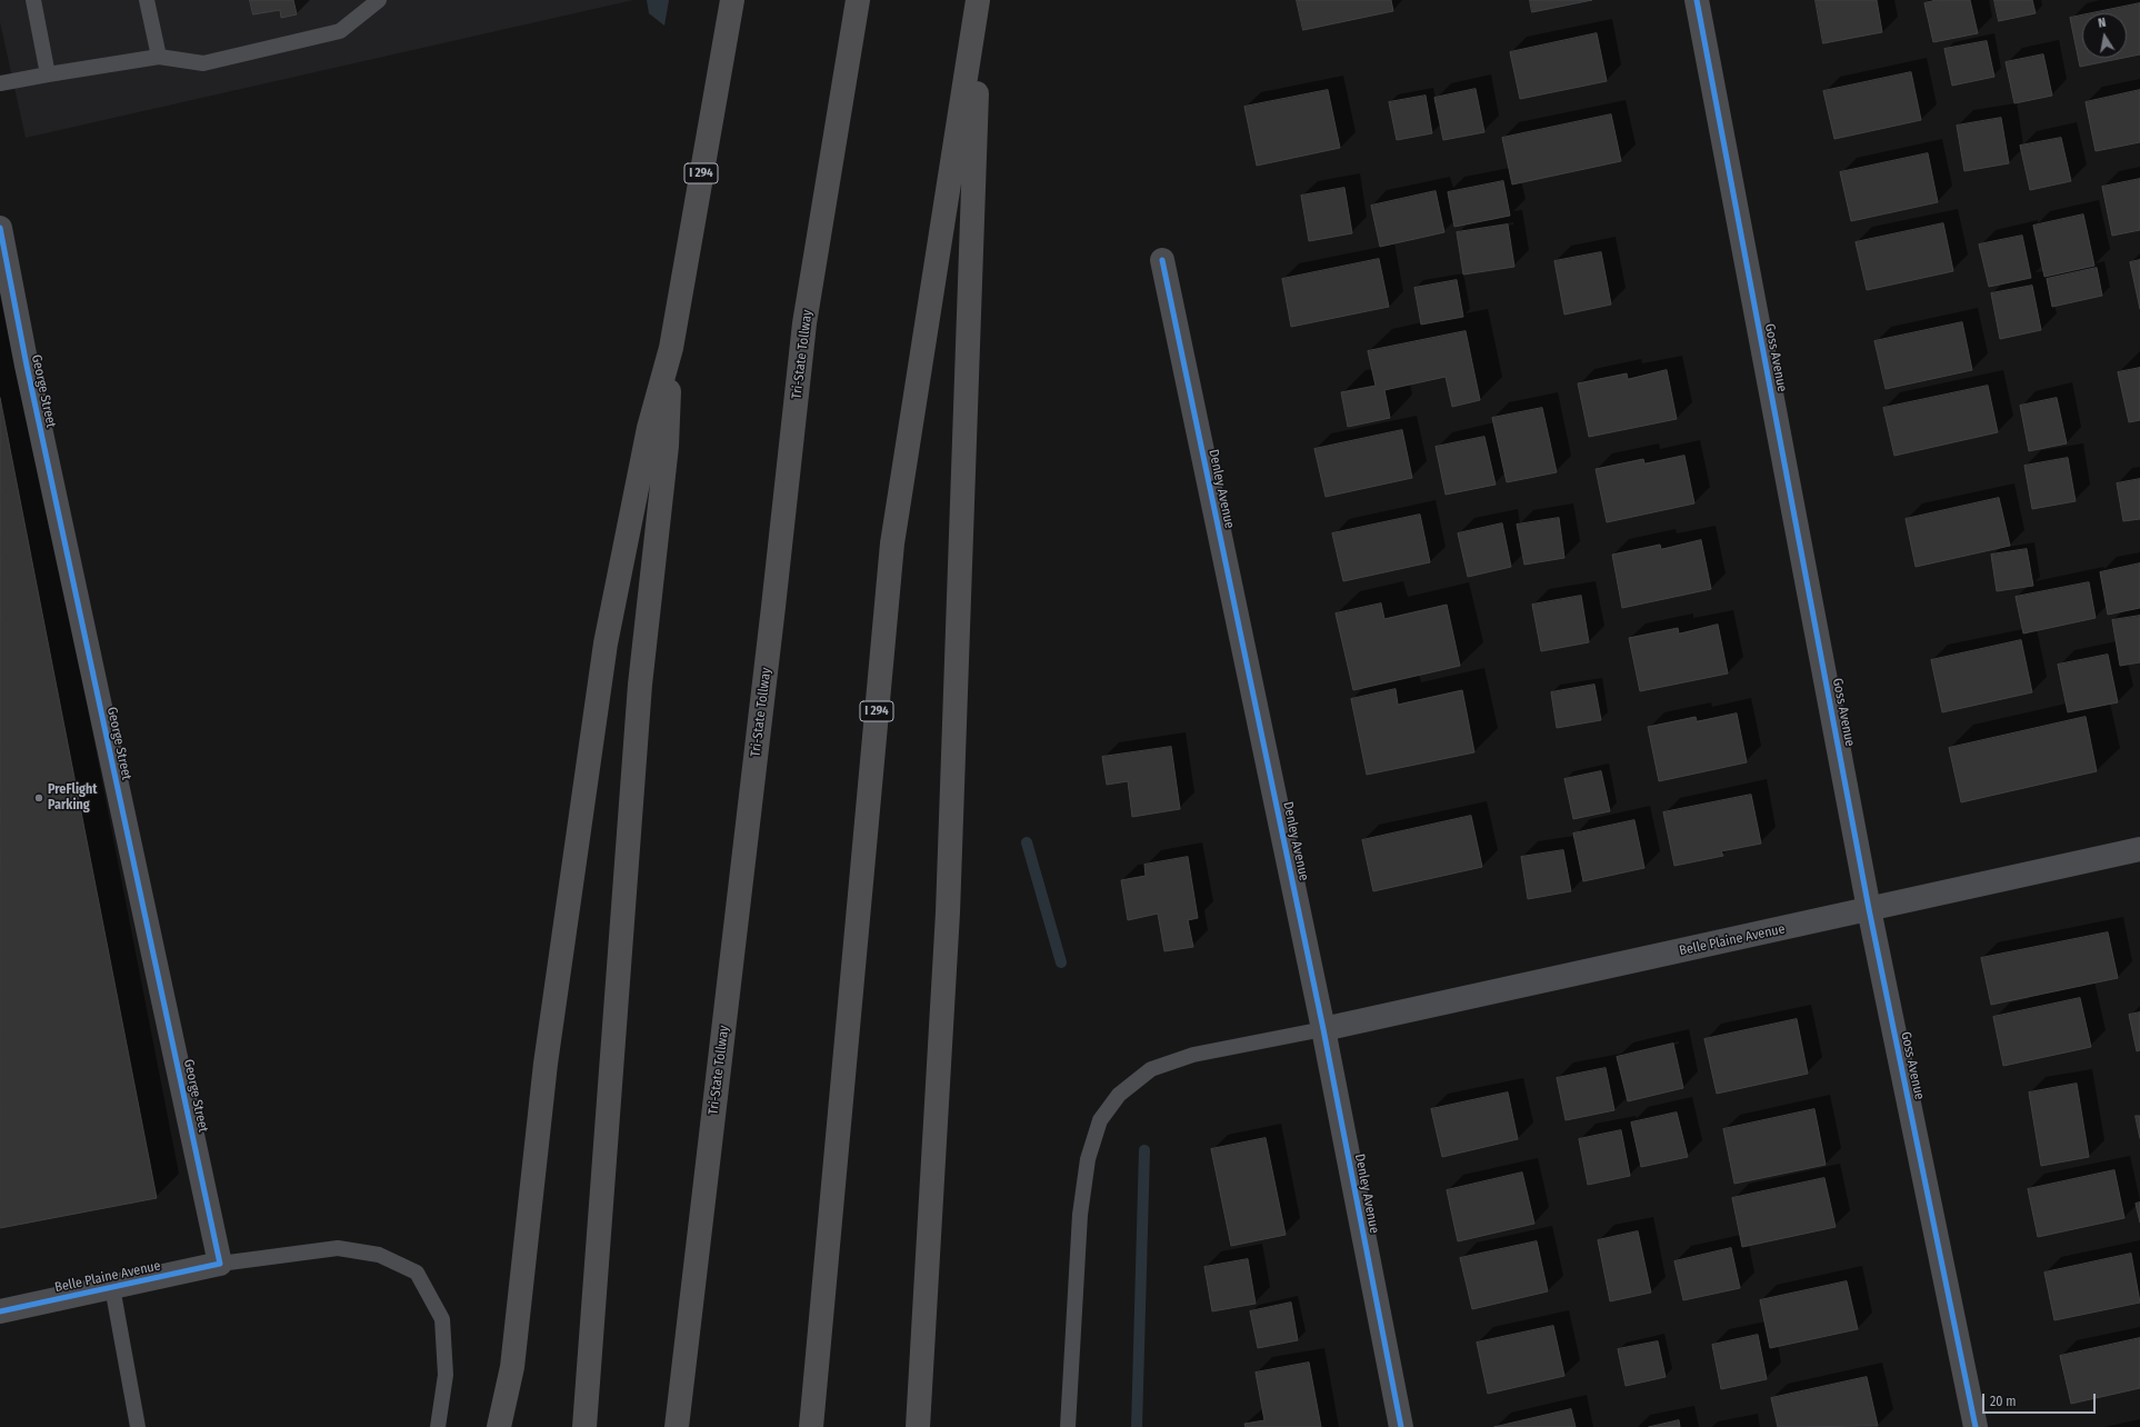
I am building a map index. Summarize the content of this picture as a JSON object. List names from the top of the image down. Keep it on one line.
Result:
{"streets":{"highway":["I 294","Tri-State Tollway"],"street":["Goss Avenue","George Street","Denley Avenue","Belle Plaine Avenue"]},"crossings":[["Goss Avenue","Belle Plaine Avenue"],["George Street","Belle Plaine Avenue"],["Denley Avenue","Belle Plaine Avenue"]],"places":["PreFlight Parking"],"scale_bar":"20 m","north":"top"}
